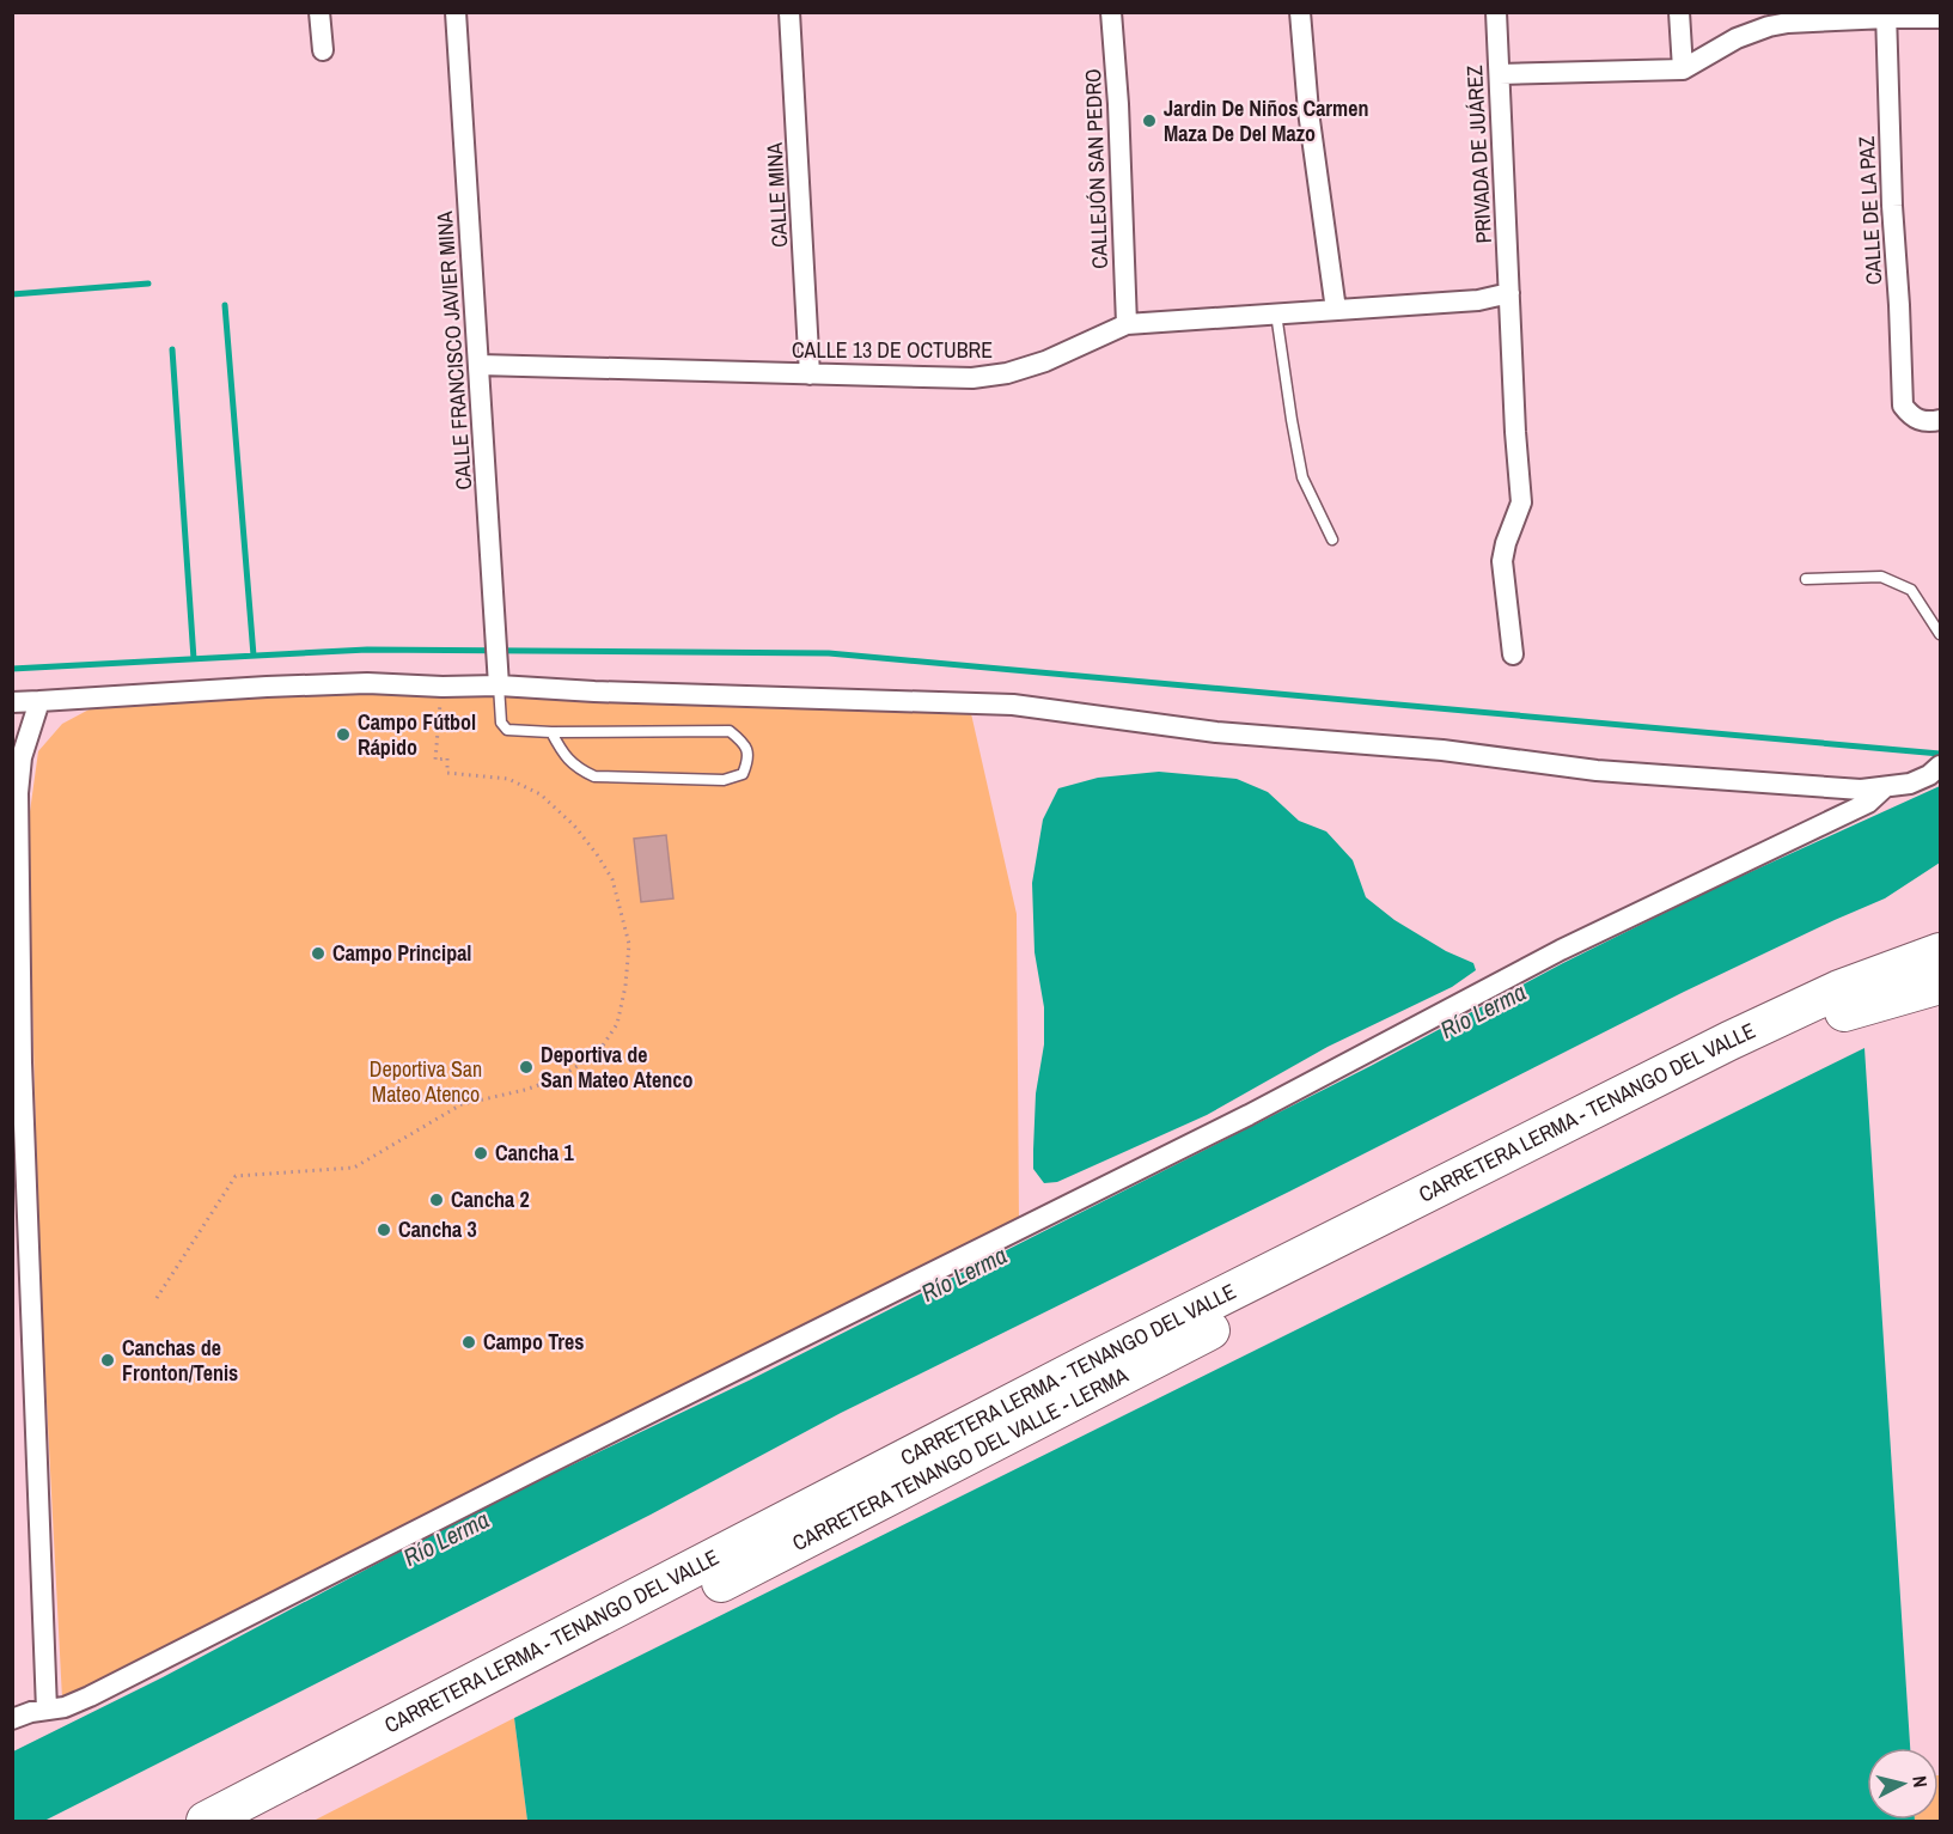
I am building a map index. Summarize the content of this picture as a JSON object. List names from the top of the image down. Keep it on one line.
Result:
{"streets":{"highway":["CARRETERA LERMA - TENANGO DEL VALLE","CARRETERA TENANGO DEL VALLE - LERMA"],"street":["PRIVADA DE JUÁREZ","CALLEJÓN SAN PEDRO","CALLE MINA","CALLE DE LA PAZ","CALLE FRANCISCO JAVIER MINA","CALLE 13 DE OCTUBRE"]},"crossings":[["PRIVADA DE JUÁREZ","CALLE 13 DE OCTUBRE"],["CALLEJÓN SAN PEDRO","CALLE 13 DE OCTUBRE"],["CALLE MINA","CALLE 13 DE OCTUBRE"],["CALLE FRANCISCO JAVIER MINA","CALLE 13 DE OCTUBRE"]],"water":["Río Lerma"],"parks":["Deportiva San Mateo Atenco"],"places":["Jardin De Niños Carmen Maza De Del Mazo","Campo Fútbol Rápido","Campo Principal","Deportiva de San Mateo Atenco","Cancha 1","Cancha 2","Cancha 3","Campo Tres","Canchas de Fronton/Tenis"],"north":"right"}
